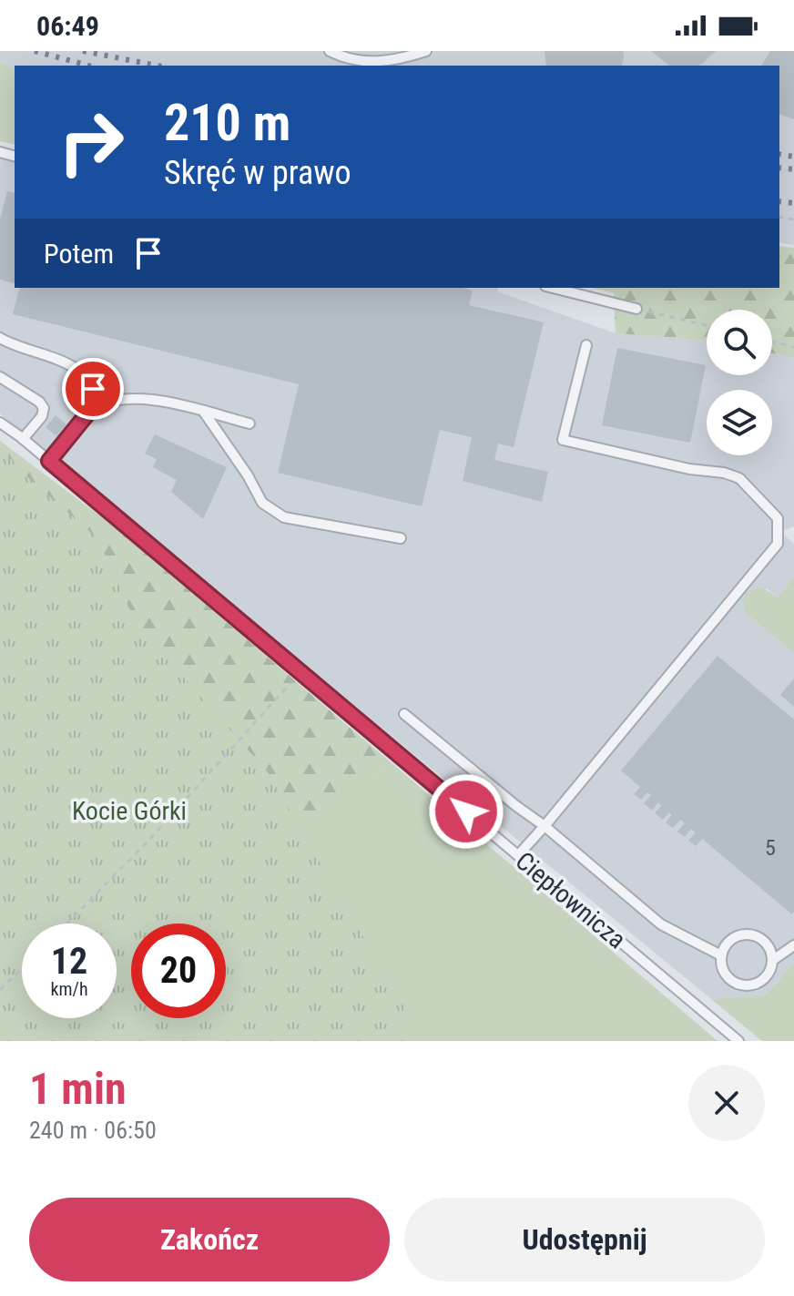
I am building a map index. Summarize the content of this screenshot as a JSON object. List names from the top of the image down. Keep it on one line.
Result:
{"streets":{"lane":["Ciepłownicza"]},"parks":["Kocie Górki"],"house_numbers":["5"],"page":{"status":"06:49","turn":["210 m","Skręć w prawo"],"then":"Potem","speed":"12 km/h","limit":"20","heading":["1 min","240 m · 06:50"],"buttons":["Zakończ","Udostępnij"]}}
